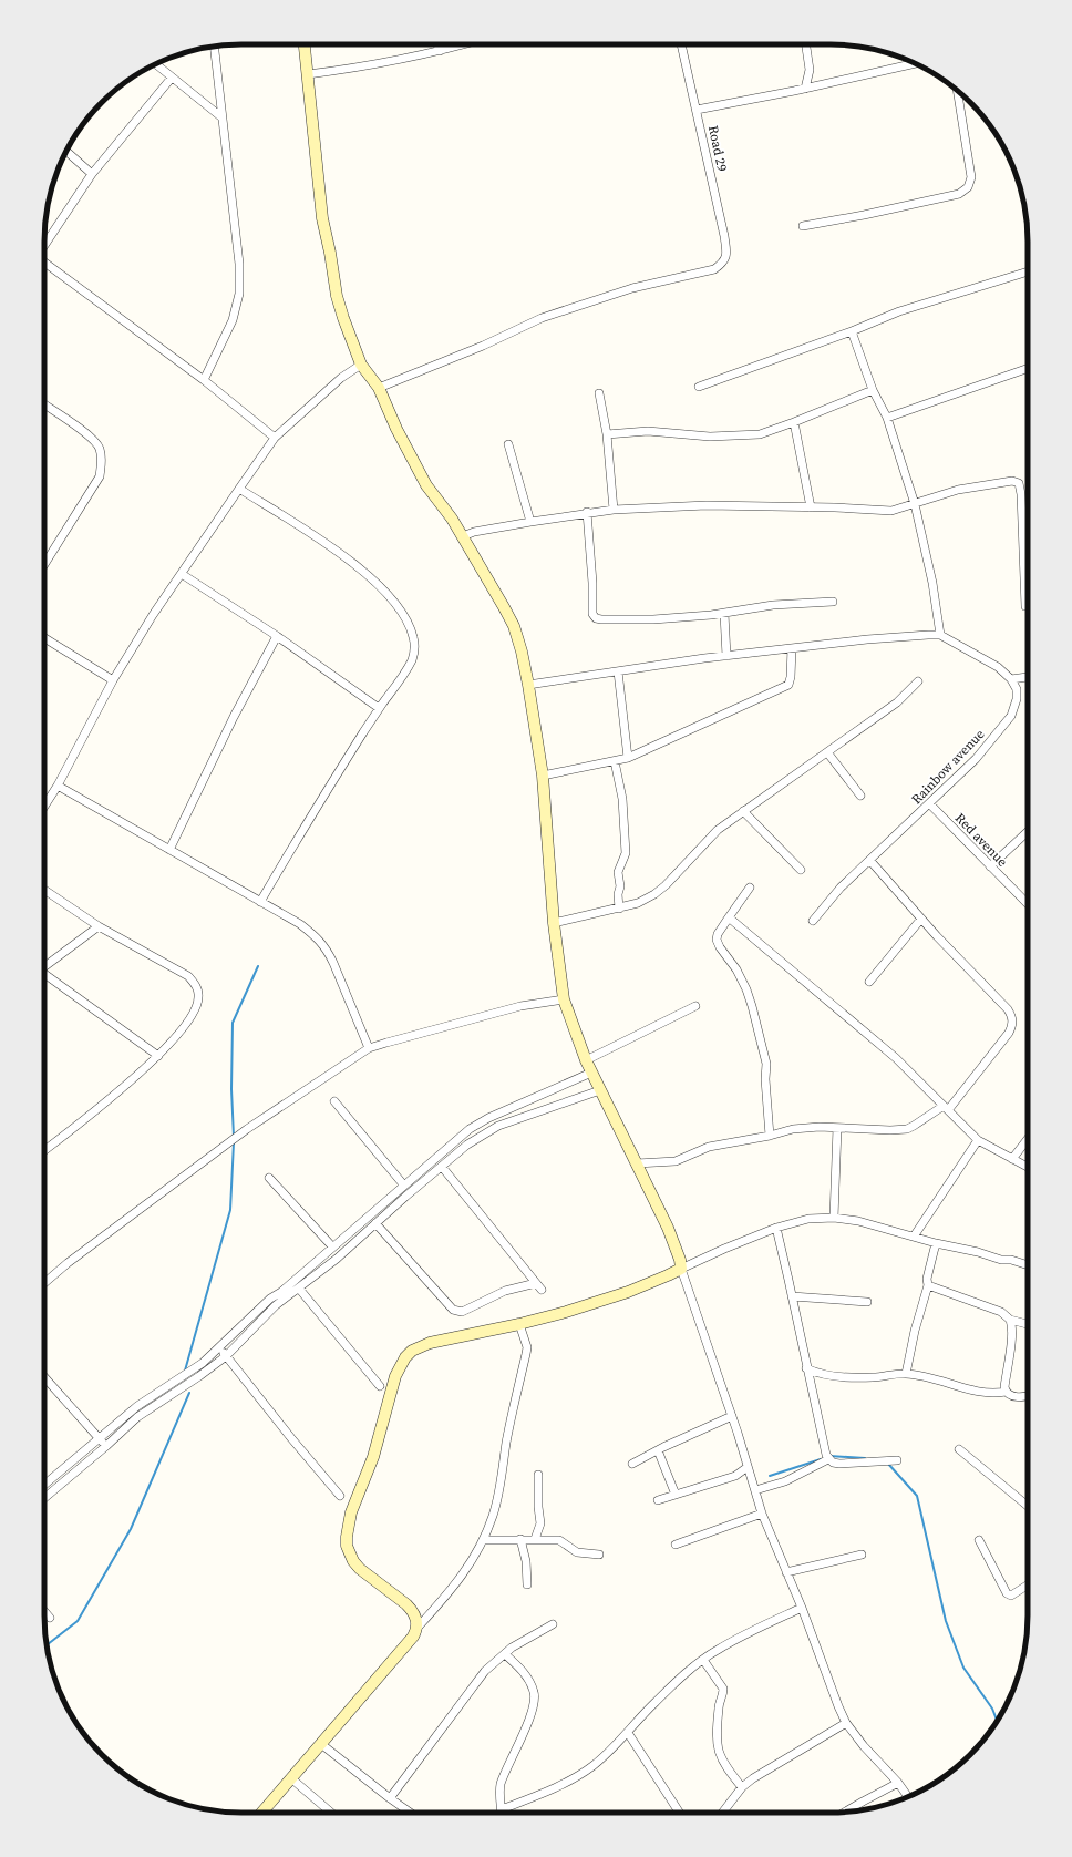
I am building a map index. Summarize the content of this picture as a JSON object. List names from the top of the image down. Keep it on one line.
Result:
{"streets":{"street":["Road 29","Rainbow avenue","Red avenue"]},"crossings":[["Rainbow avenue","Red avenue"]]}
